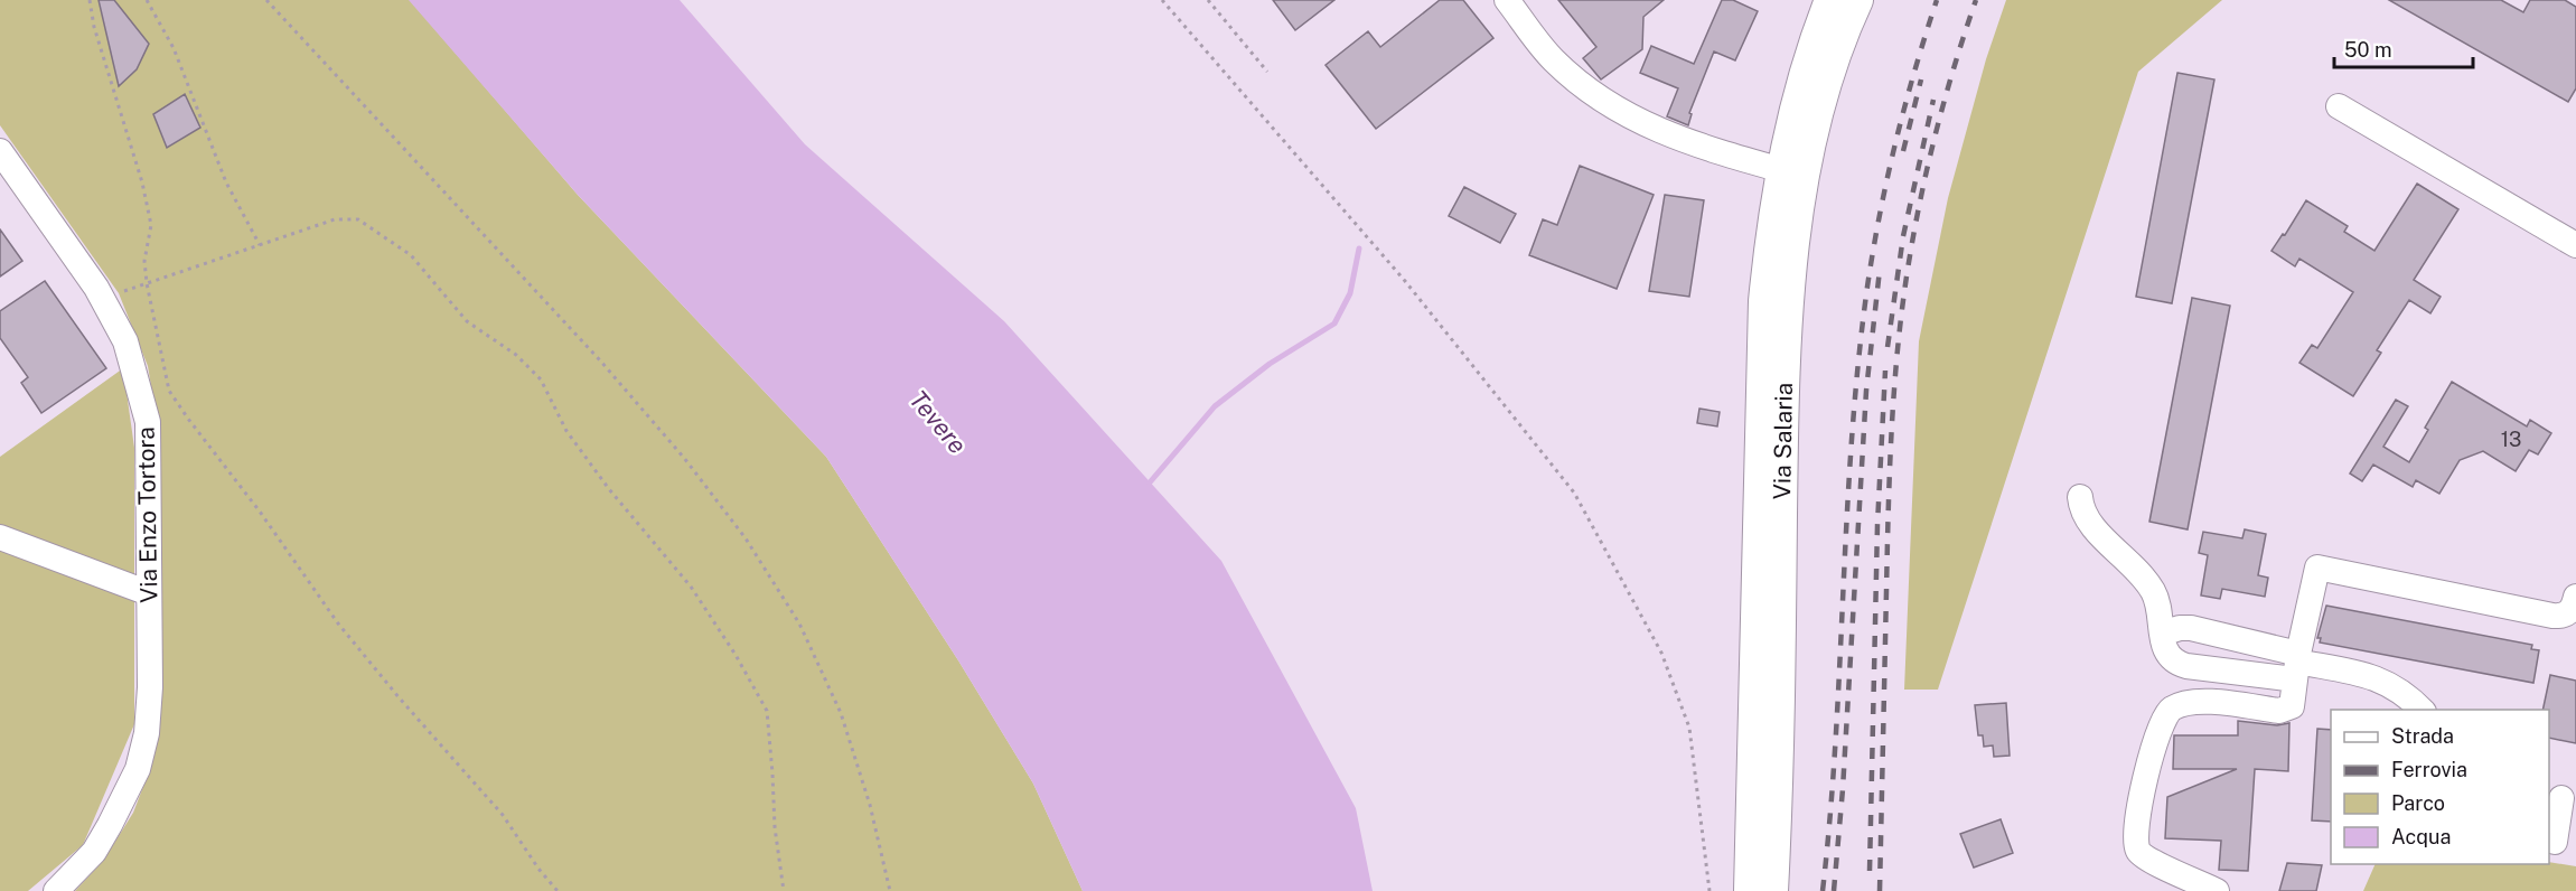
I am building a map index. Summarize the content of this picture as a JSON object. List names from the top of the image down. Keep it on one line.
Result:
{"streets":{"main road":["Via Salaria"],"street":["Via Enzo Tortora"]},"water":["Tevere"],"house_numbers":["13"],"legend":["Strada","Ferrovia","Parco","Acqua"],"scale_bar":"50 m"}
